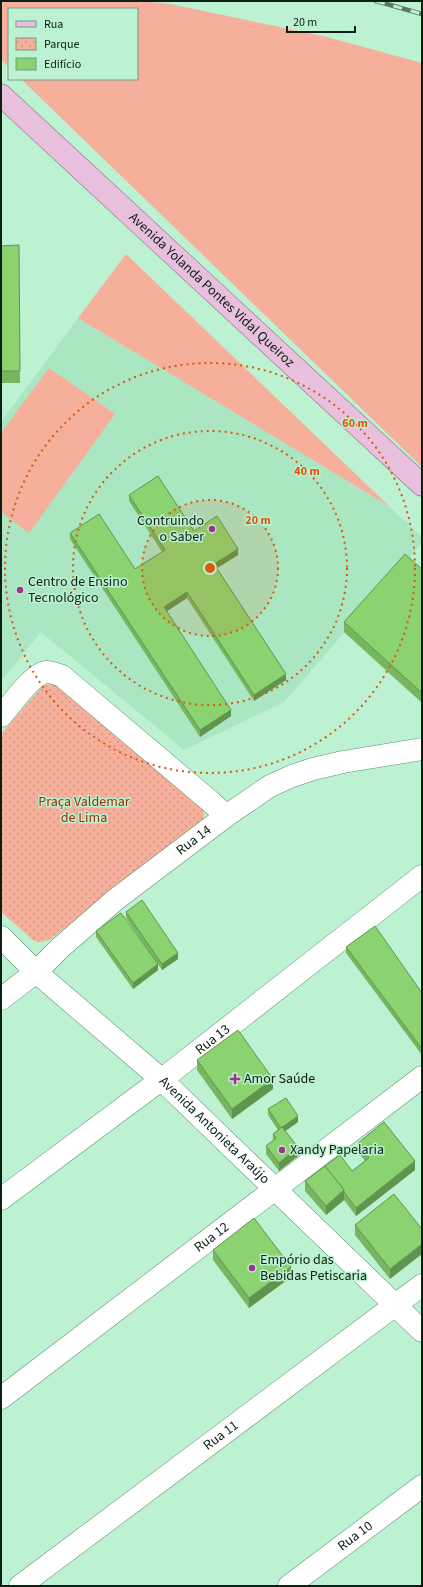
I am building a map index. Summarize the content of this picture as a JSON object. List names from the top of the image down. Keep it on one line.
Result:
{"streets":{"main road":["Avenida Yolanda Pontes Vidal Queiroz"],"street":["Rua 14","Rua 13","Avenida Antonieta Araújo","Rua 12","Rua 11","Rua 10"]},"crossings":[["Rua 14","Avenida Antonieta Araújo"],["Rua 13","Avenida Antonieta Araújo"],["Avenida Antonieta Araújo","Rua 12"],["Avenida Antonieta Araújo","Rua 11"]],"parks":["Praça Valdemar de Lima"],"places":{"other":["Contruindo o Saber","Centro de Ensino Tecnológico","Xandy Papelaria","Empório das Bebidas Petiscaria"],"health":["Amor Saúde"]},"legend":["Rua","Parque","Edifício"],"scale_bar":"20 m","rings":["60 m","40 m","20 m"]}
